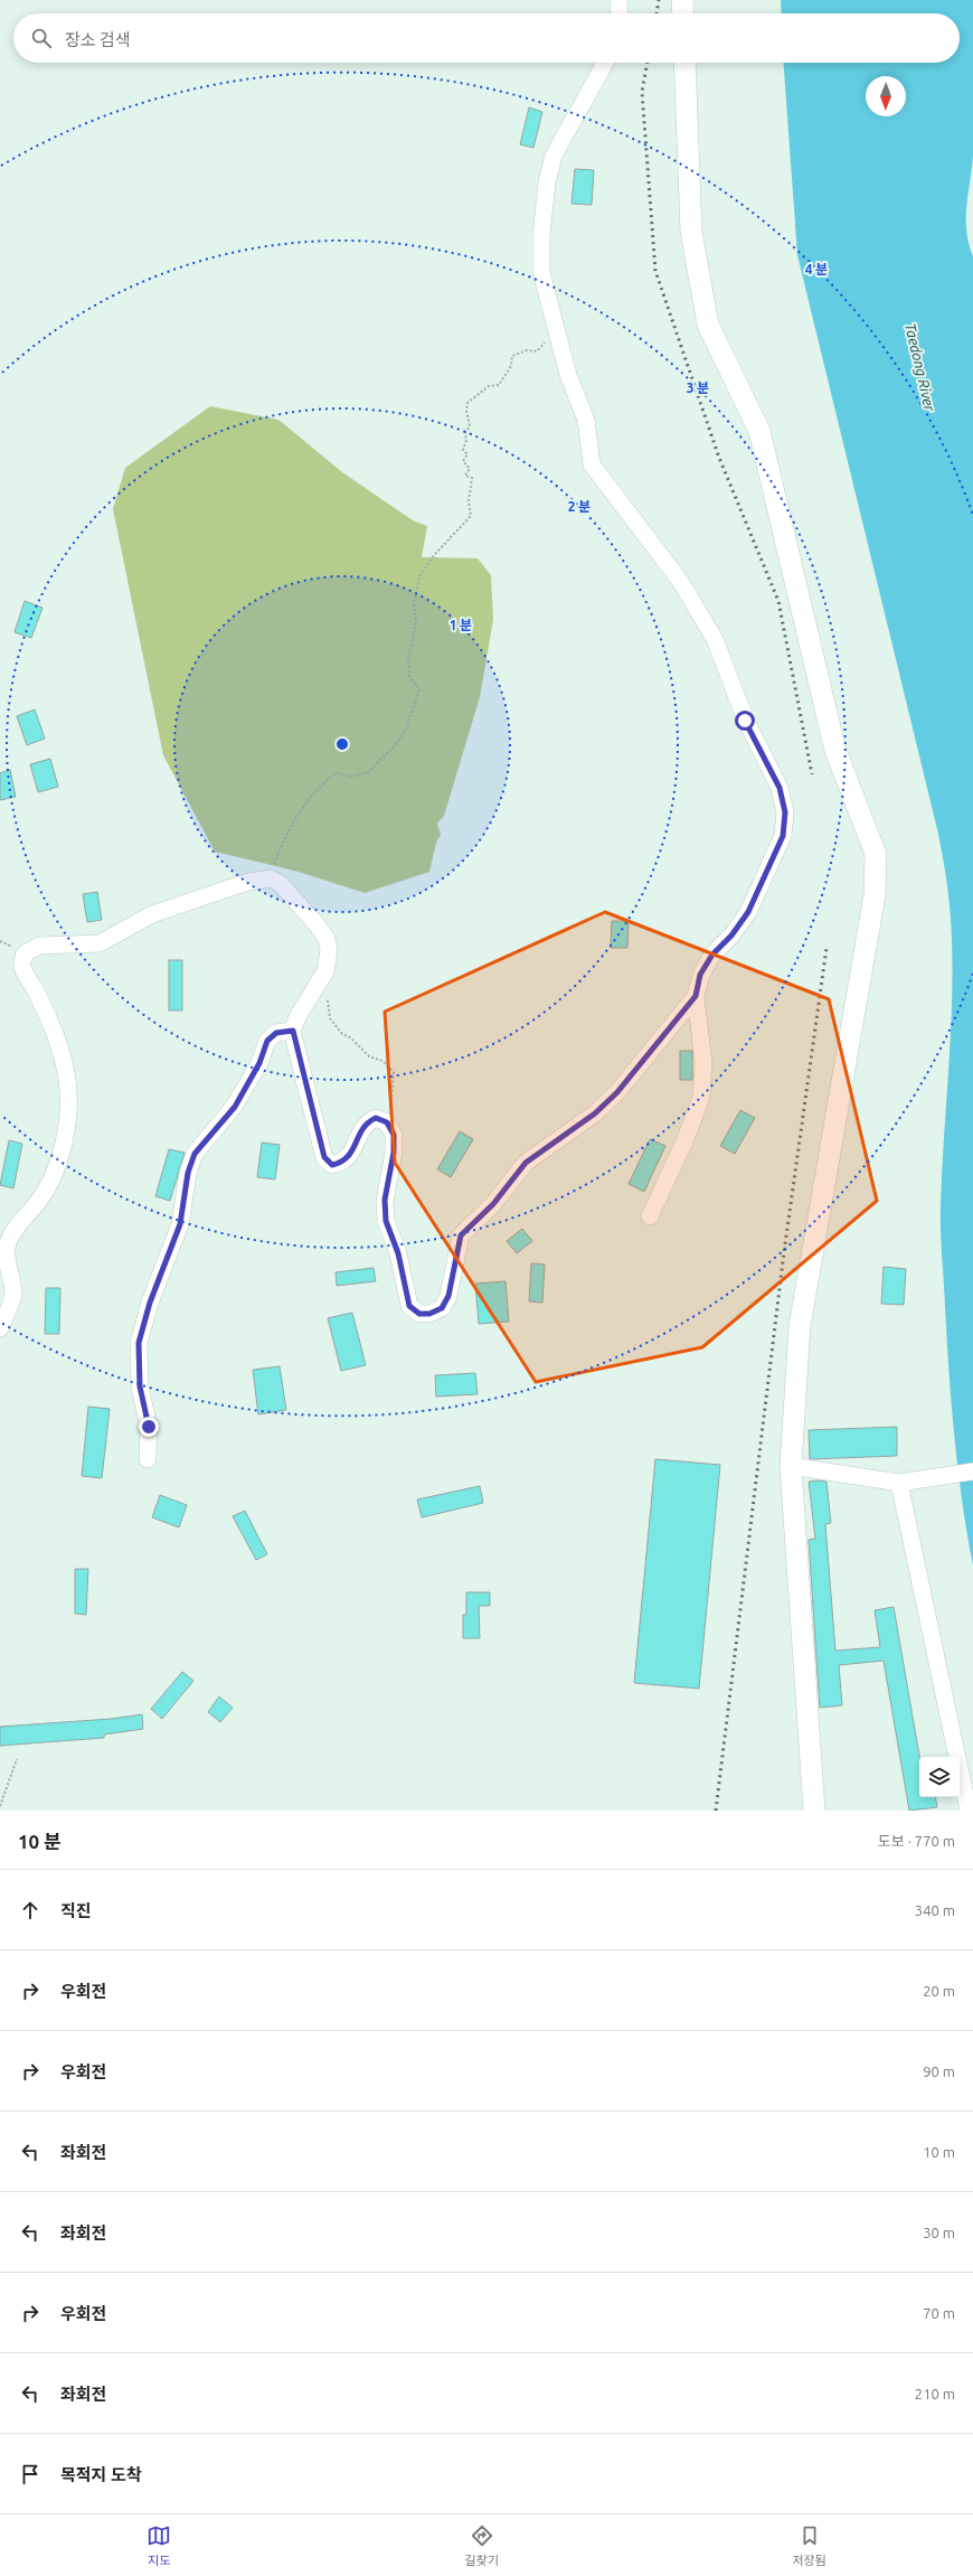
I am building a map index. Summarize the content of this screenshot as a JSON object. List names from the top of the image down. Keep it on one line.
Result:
{"water":["Taedong River"],"north":"bottom","page":{"search":"장소 검색","heading":["10 분","도보 · 770 m"],"list":[["직진","340 m"],["우회전","20 m"],["우회전","90 m"],["좌회전","10 m"],["좌회전","30 m"],["우회전","70 m"],["좌회전","210 m"],"목적지 도착"],"nav":["지도","길찾기","저장됨"]},"rings":["4 분","3 분","2 분","1 분"]}
